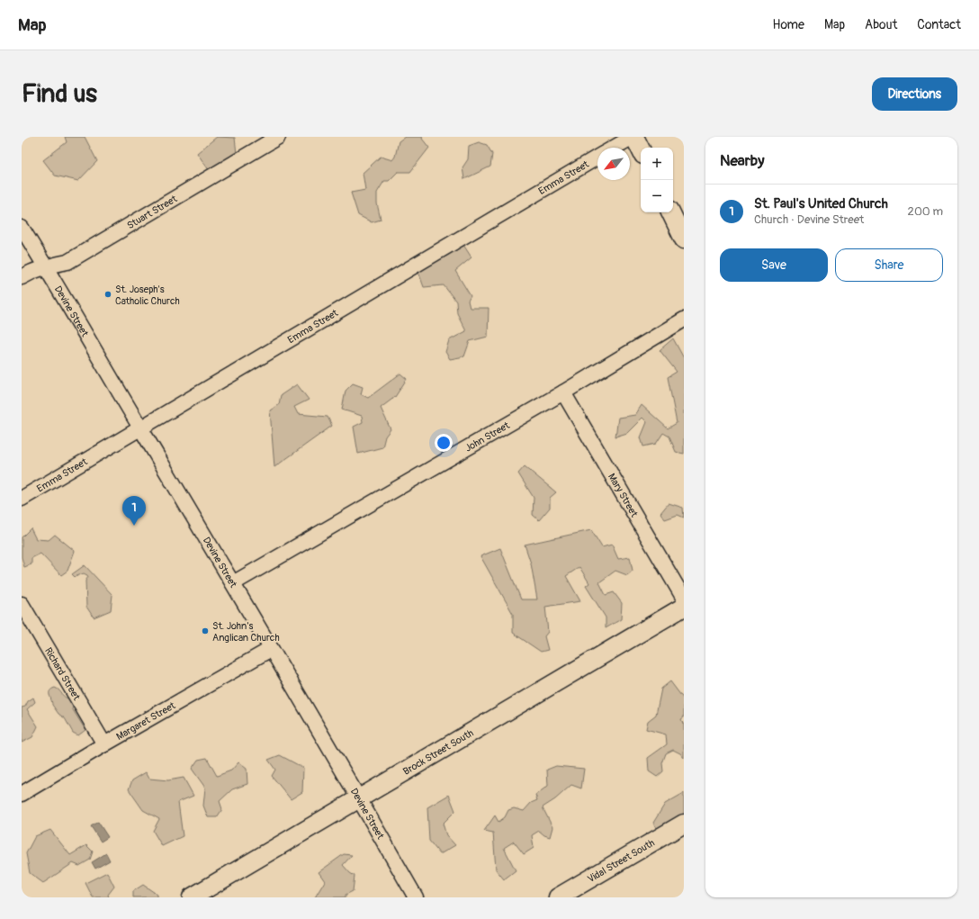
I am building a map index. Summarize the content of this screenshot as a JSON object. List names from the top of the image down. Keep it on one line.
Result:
{"streets":{"main road":["Brock Street South","Vidal Street South"],"street":["Emma Street","Stuart Street","Devine Street","John Street","Mary Street","Richard Street","Margaret Street"]},"crossings":[["Emma Street","Devine Street"],["Stuart Street","Devine Street"],["Devine Street","John Street"],["Devine Street","Margaret Street"],["Devine Street","Brock Street South"],["John Street","Mary Street"],["Richard Street","Margaret Street"]],"places":["St. Joseph's Catholic Church","St. John's Anglican Church"],"north":"bottom left","page":{"header":"Map","nav":["Home","Map","About","Contact"],"buttons":["Directions",["Save","Share"]],"title":"Find us","heading":"Nearby","map_buttons":["+","−"],"list":[{"mark":"1","name":"St. Paul's United Church","note":"Church · Devine Street","value":"200 m"}],"pins":"1"}}
